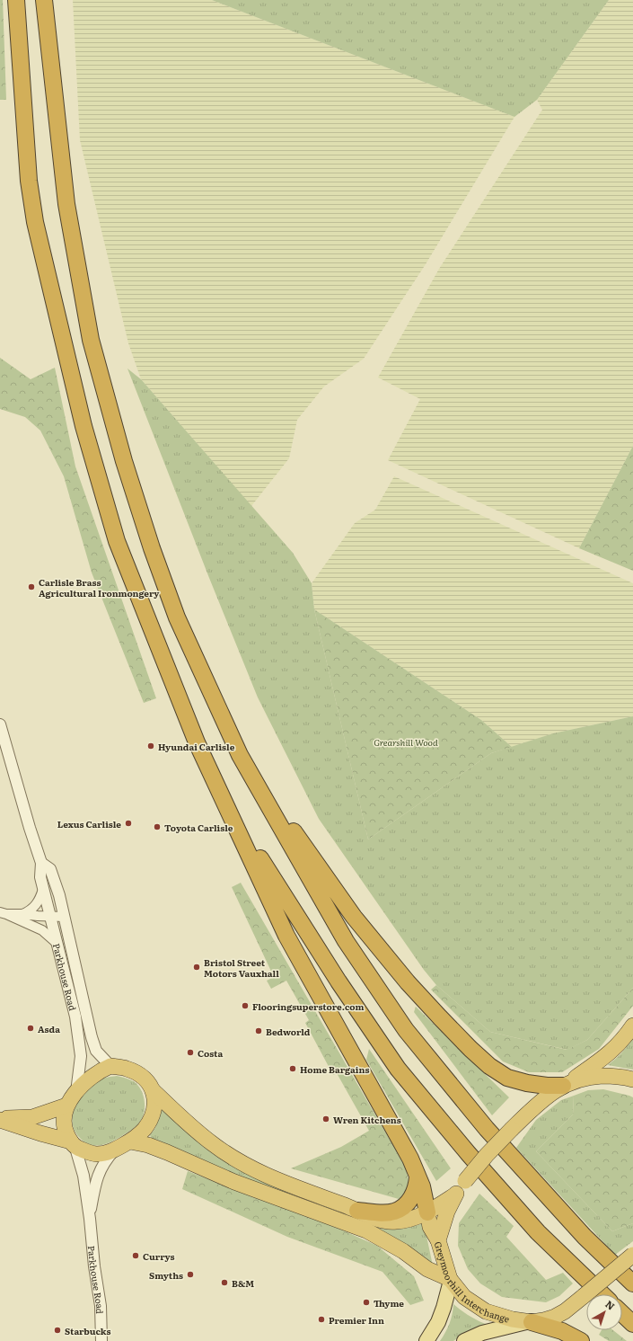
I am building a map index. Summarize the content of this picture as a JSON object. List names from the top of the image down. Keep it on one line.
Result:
{"streets":{"highway":["Greymoorhill Interchange"],"street":["Parkhouse Road"]},"parks":["Grearshill Wood"],"places":["Carlisle Brass Agricultural Ironmongery","Hyundai Carlisle","Lexus Carlisle","Toyota Carlisle","Bristol Street Motors Vauxhall","Flooringsuperstore.com","Asda","Bedworld","Costa","Home Bargains","Wren Kitchens","Currys","Smyths","B&M","Thyme","Premier Inn","Starbucks"],"north":"top right"}
